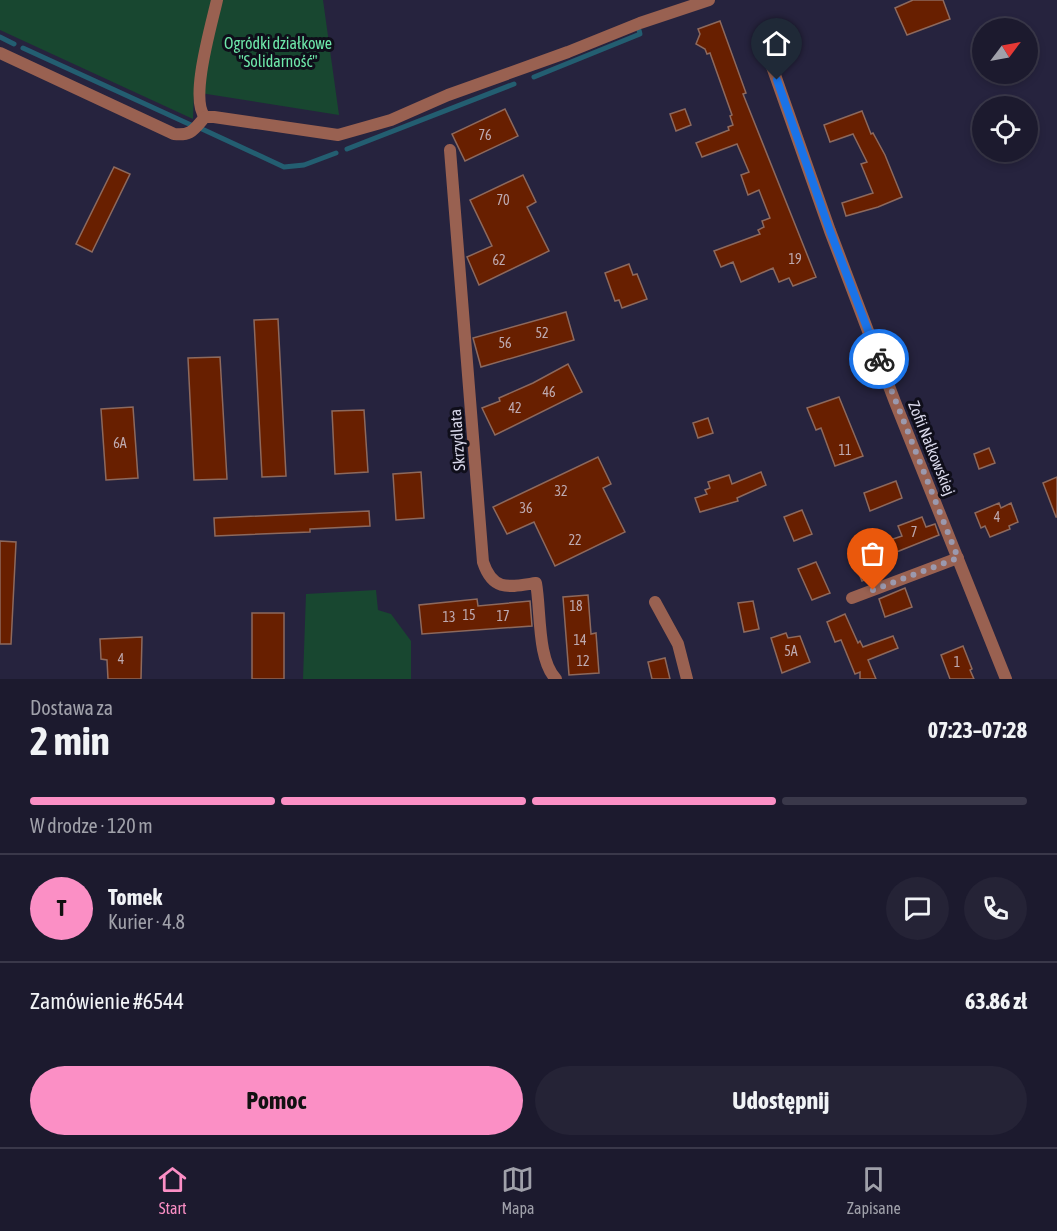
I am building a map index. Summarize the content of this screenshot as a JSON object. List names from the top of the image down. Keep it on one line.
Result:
{"streets":{"street":["Skrzydlata","Zofii Nałkowskiej"]},"parks":["Ogródki działkowe \"Solidarność\""],"house_numbers":["76","70","19","62","52","56","46","42","6A","11","32","36","4","7","22","18","15","17","13","14","5A","4","12","1"],"north":"top right","page":{"heading":["2 min","Dostawa za","07:23–07:28"],"panel":["Tomek","Kurier · 4.8","Zamówienie #6544","63.86 zł"],"bar":"W drodze · 120 m","round":"T","buttons":["Pomoc","Udostępnij"],"tabs":["Start","Mapa","Zapisane"]}}
